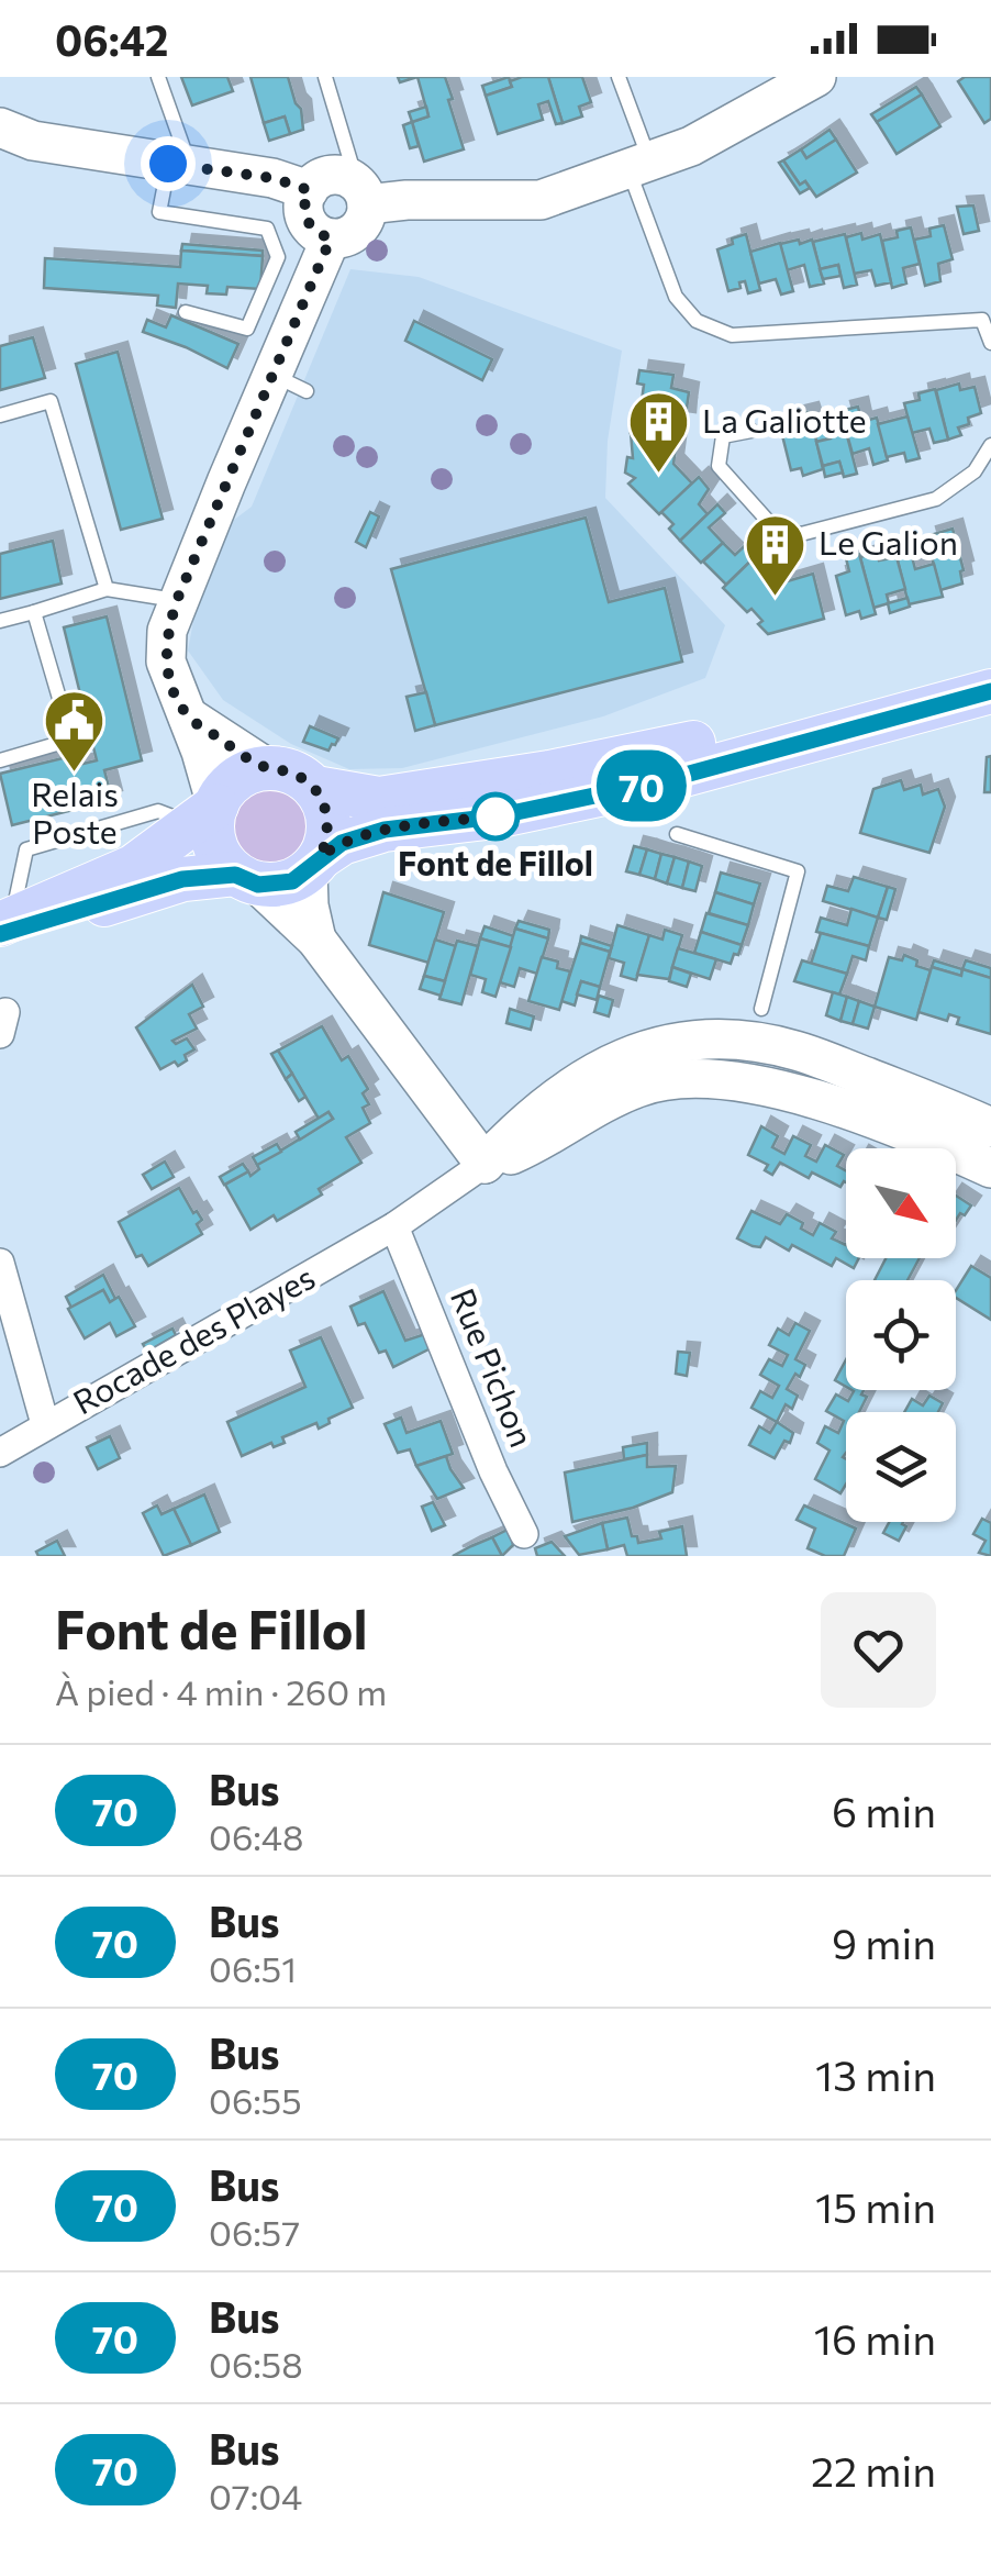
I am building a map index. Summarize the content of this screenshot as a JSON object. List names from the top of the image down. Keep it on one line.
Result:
{"streets":{"street":["Rocade des Playes","Rue Pichon"]},"crossings":[["Rocade des Playes","Rue Pichon"]],"places":{"building":["La Galiotte","Le Galion"],"public building":["Relais Poste"],"other":["Font de Fillol"]},"lines":["bus line 70"],"north":"bottom right","page":{"status":"06:42","on_map":"70","heading":["Font de Fillol","À pied · 4 min · 260 m"],"list":[{"mark":"70","name":"Bus","note":"06:48","value":"6 min"},{"mark":"70","name":"Bus","note":"06:51","value":"9 min"},{"mark":"70","name":"Bus","note":"06:55","value":"13 min"},{"mark":"70","name":"Bus","note":"06:57","value":"15 min"},{"mark":"70","name":"Bus","note":"06:58","value":"16 min"},{"mark":"70","name":"Bus","note":"07:04","value":"22 min"}]}}
